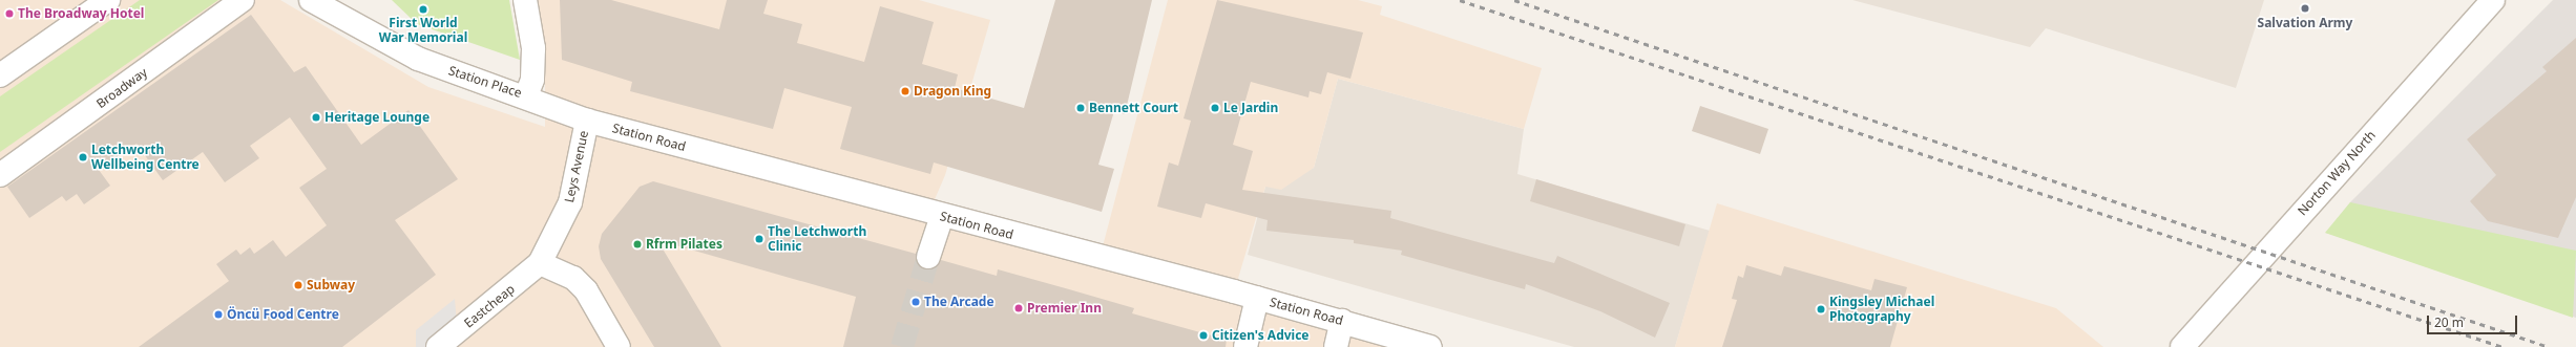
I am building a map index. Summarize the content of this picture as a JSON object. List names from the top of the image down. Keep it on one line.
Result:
{"streets":{"street":["Station Place","Broadway","Station Road","Leys Avenue","Norton Way North","Eastcheap"]},"crossings":[["Station Place","Station Road"],["Station Road","Leys Avenue"],["Leys Avenue","Eastcheap"]],"places":["Salvation Army","First World War Memorial","The Broadway Hotel","Dragon King","Bennett Court","Le Jardin","Heritage Lounge","Letchworth Wellbeing Centre","The Letchworth Clinic","Rfrm Pilates","Subway","The Arcade","Premier Inn","Kingsley Michael Photography","Öncü Food Centre","Citizen's Advice"],"scale_bar":"20 m"}
